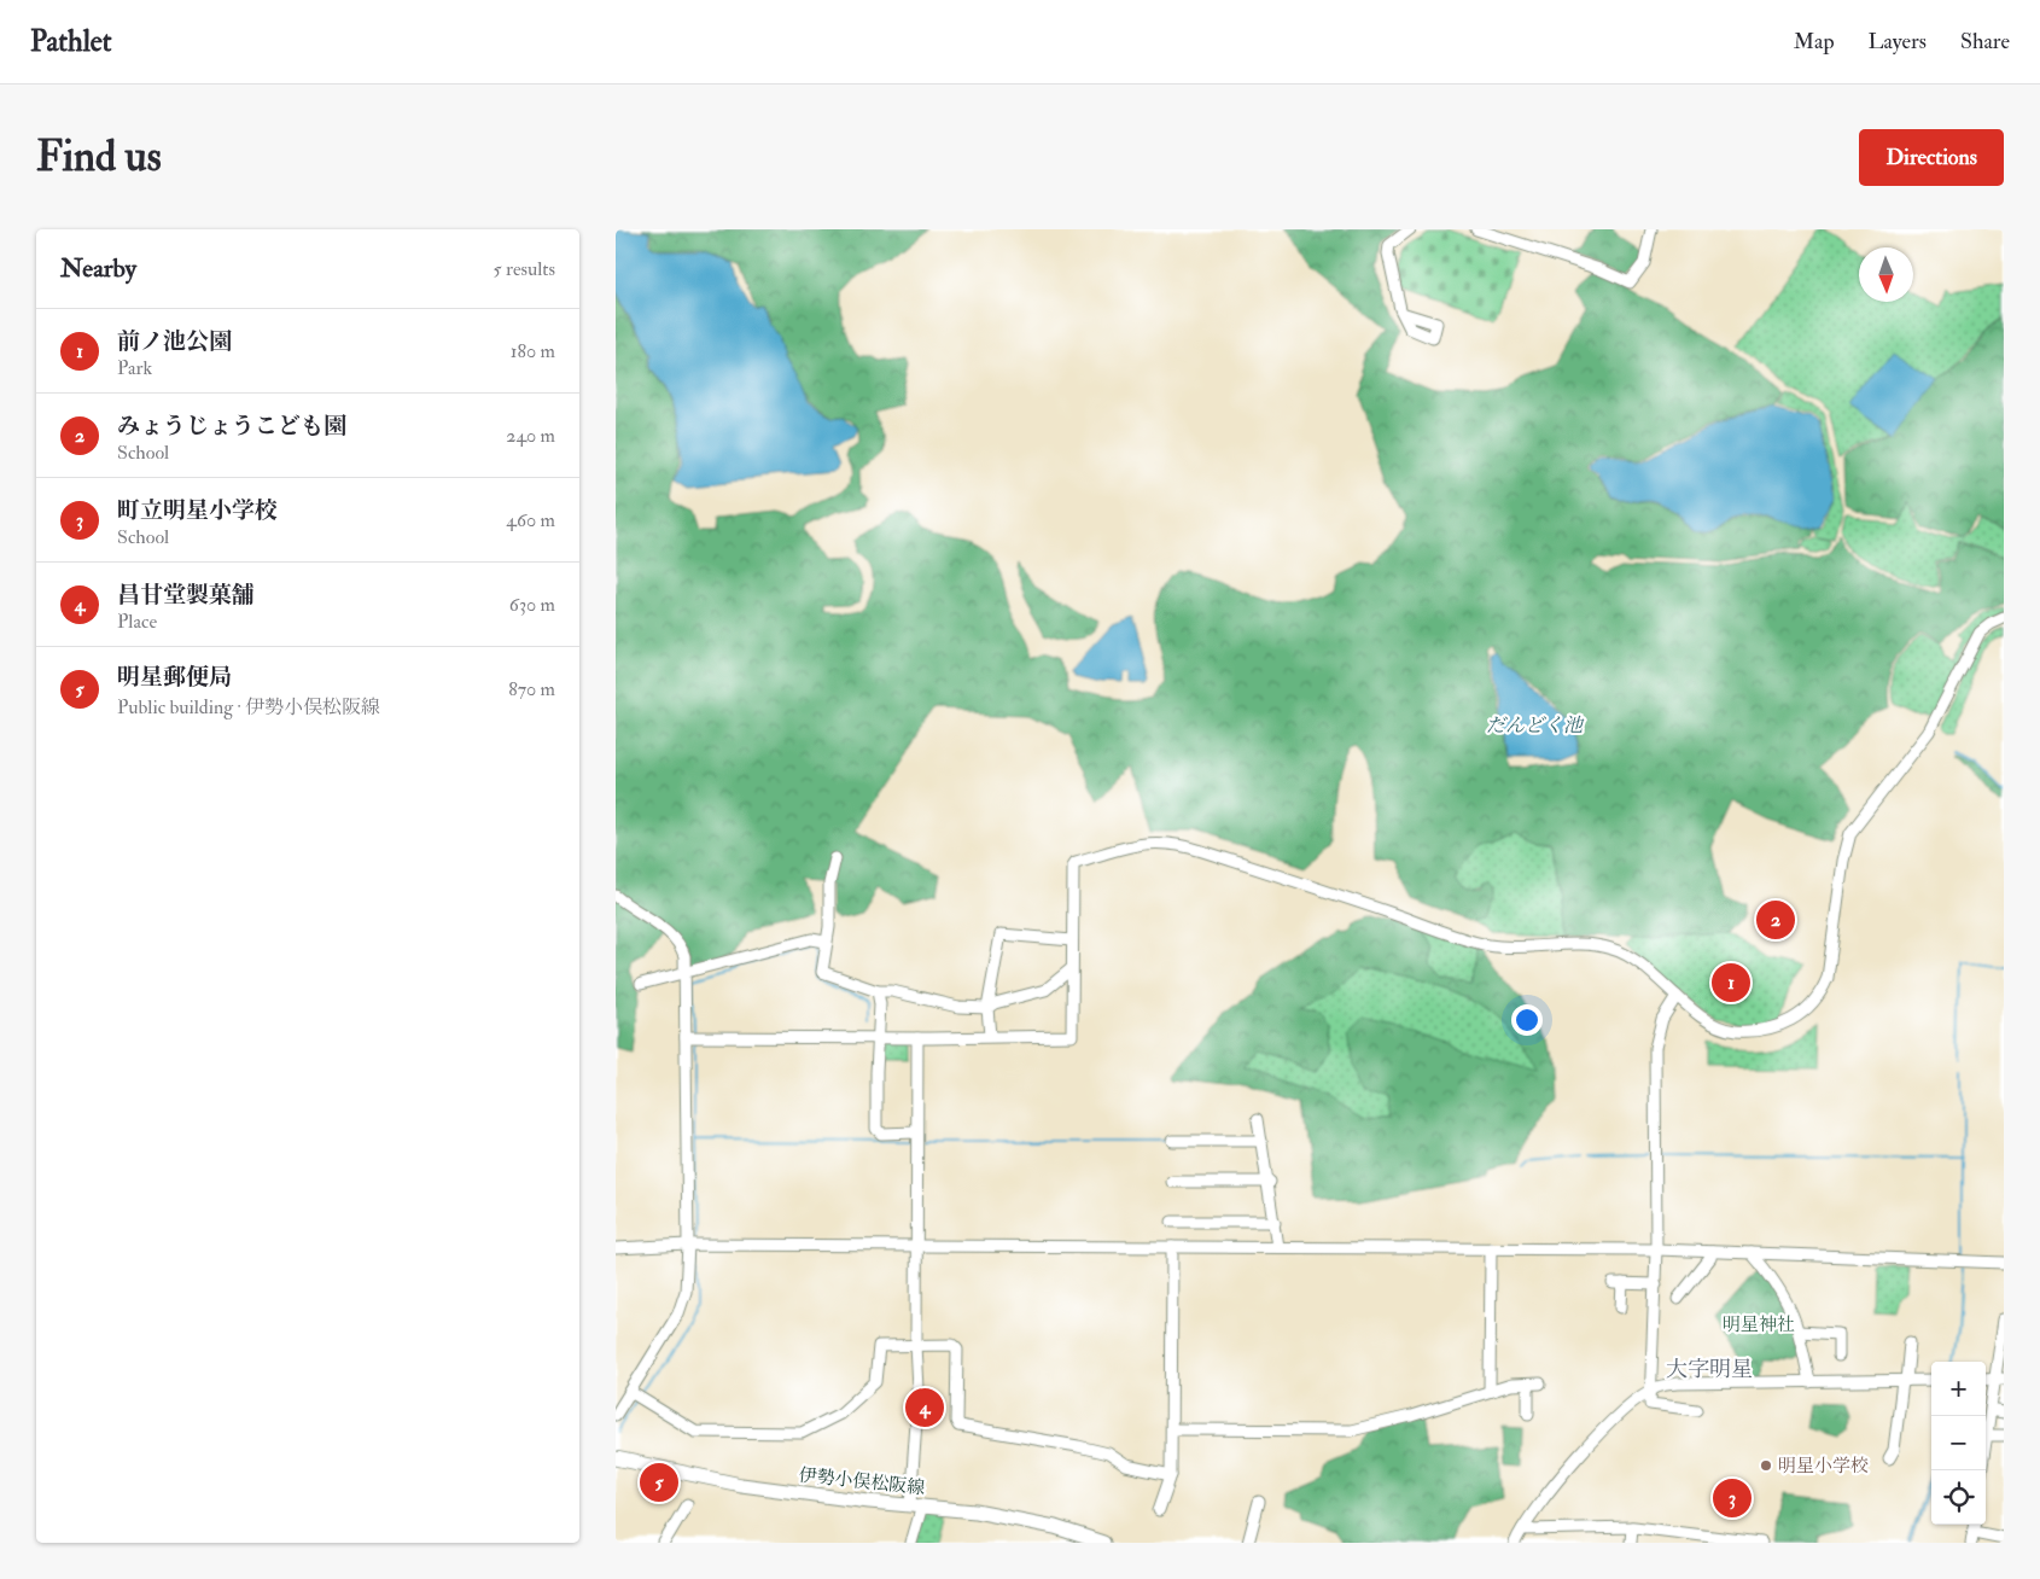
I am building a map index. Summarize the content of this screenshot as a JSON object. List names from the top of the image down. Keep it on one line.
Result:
{"streets":{"main road":["伊勢小俣松阪線"]},"districts":["大字明星"],"water":["だんどく池"],"parks":["明星神社"],"places":["明星小学校"],"north":"bottom","page":{"header":"Pathlet","nav":["Map","Layers","Share"],"buttons":"Directions","title":"Find us","heading":["Nearby","5 results"],"list":[{"mark":"1","name":"前ノ池公園","note":"Park","value":"180 m"},{"mark":"2","name":"みょうじょうこども園","note":"School","value":"240 m"},{"mark":"3","name":"町立明星小学校","note":"School","value":"460 m"},{"mark":"4","name":"昌甘堂製菓舗","note":"Place","value":"630 m"},{"mark":"5","name":"明星郵便局","note":"Public building · 伊勢小俣松阪線","value":"870 m"}],"pins":["2","1","4","5","3"],"map_buttons":["+","−"]}}
